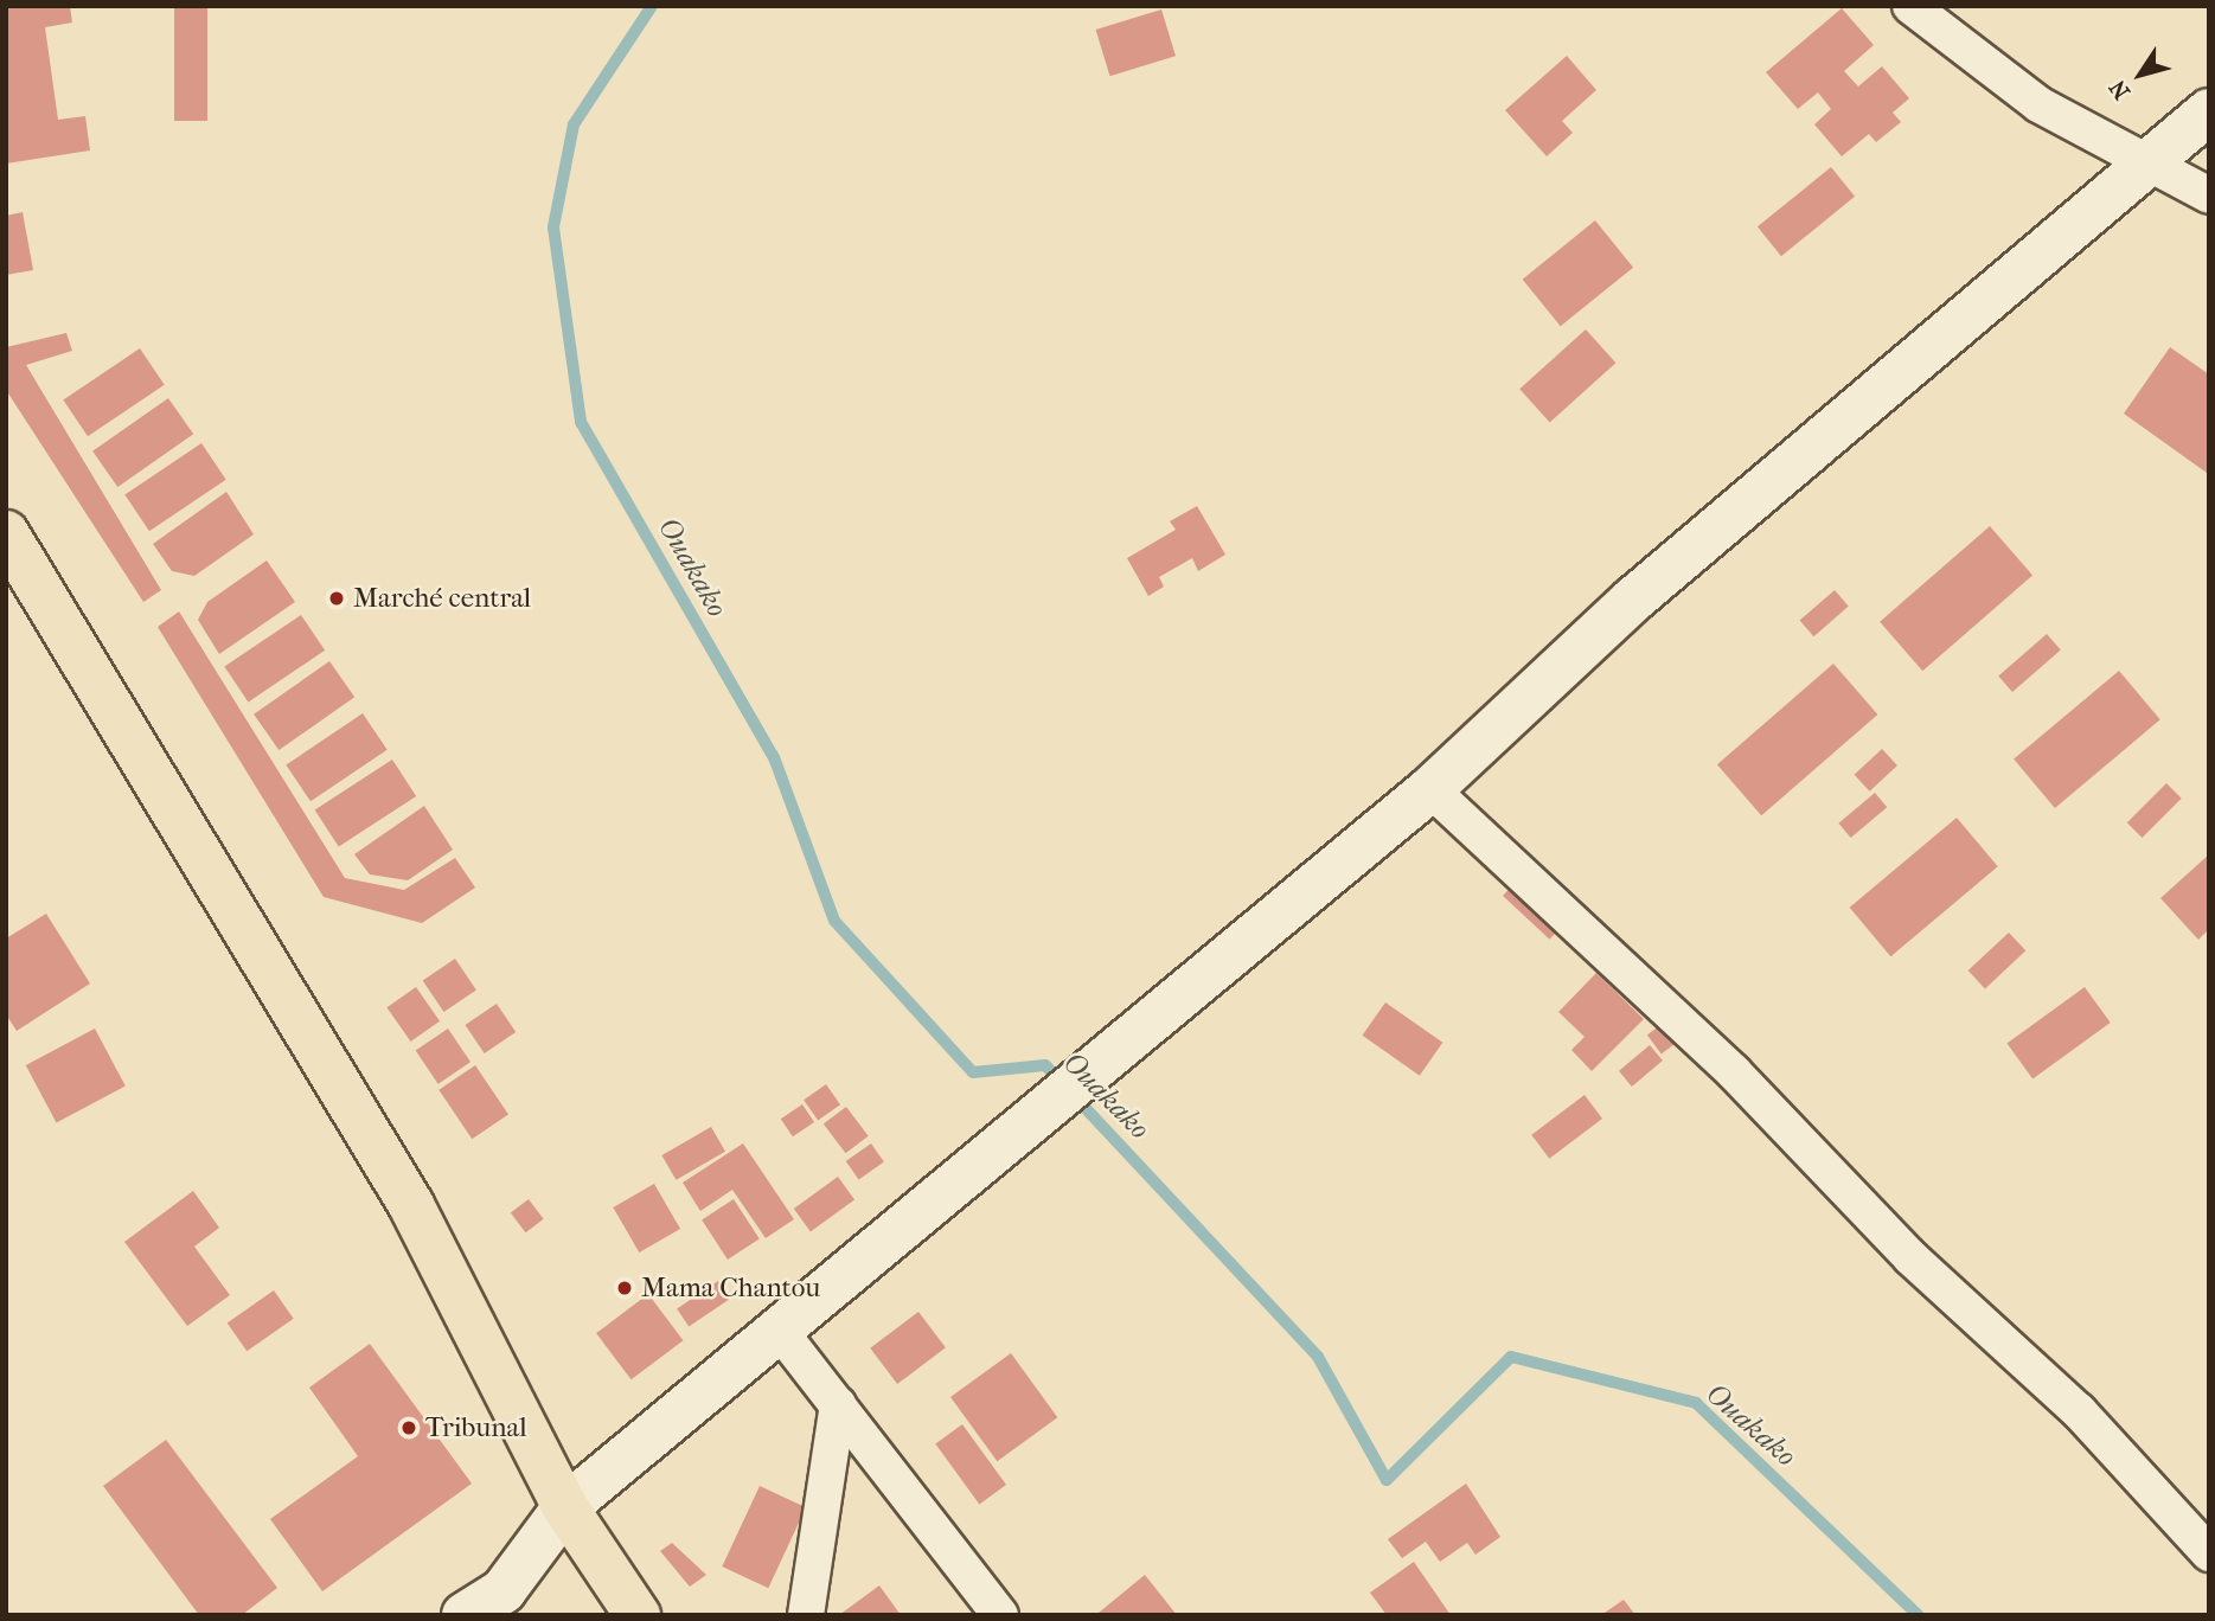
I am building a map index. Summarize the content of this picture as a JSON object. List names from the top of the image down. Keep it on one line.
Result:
{"water":["Ouakako"],"places":["Marché central","Mama Chantou","Tribunal"],"north":"bottom left"}
